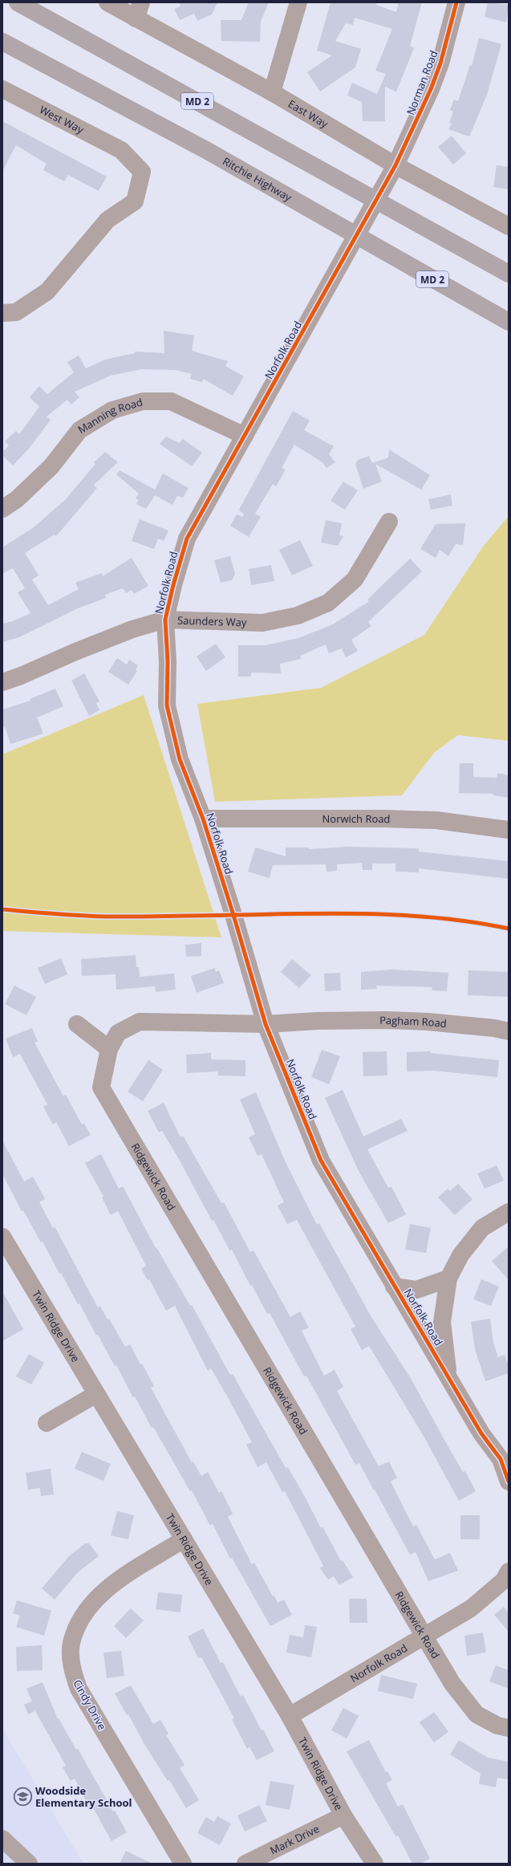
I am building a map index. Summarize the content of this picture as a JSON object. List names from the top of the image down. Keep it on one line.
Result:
{"streets":{"main road":["MD 2","Ritchie Highway"],"street":["Norman Road","East Way","West Way","Norfolk Road","Manning Road","Saunders Way","Norwich Road","Pagham Road","Ridgewick Road","Twin Ridge Drive","Cindy Drive","Mark Drive"]},"crossings":[["Norman Road","MD 2"],["Norman Road","East Way"],["Norman Road","Norfolk Road"],["MD 2","Norfolk Road"],["Ritchie Highway","Norfolk Road"],["Norfolk Road","Manning Road"],["Norfolk Road","Saunders Way"],["Norfolk Road","Norwich Road"],["Norfolk Road","Pagham Road"],["Norfolk Road","Ridgewick Road"],["Norfolk Road","Twin Ridge Drive"],["Pagham Road","Ridgewick Road"],["Twin Ridge Drive","Cindy Drive"],["Twin Ridge Drive","Mark Drive"]],"places":{"school or university":["Woodside Elementary School"]}}
